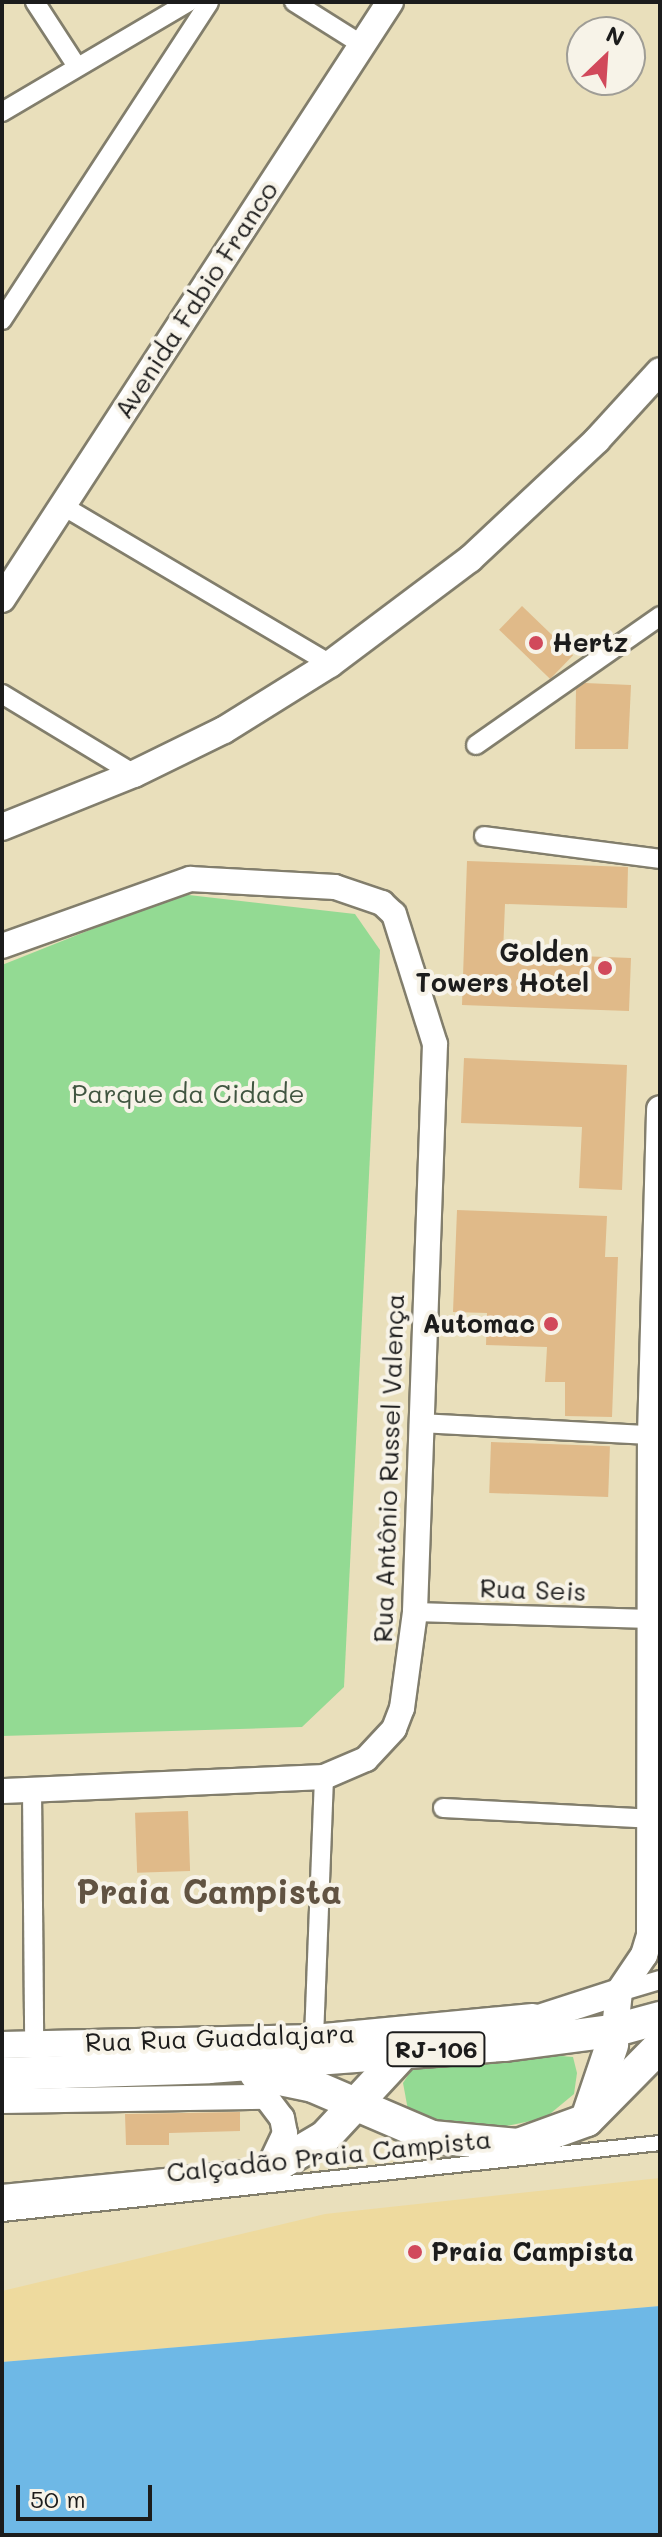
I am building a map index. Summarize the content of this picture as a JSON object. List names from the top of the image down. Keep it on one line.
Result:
{"streets":{"highway":["RJ-106"],"main road":["Avenida Fabio Franco","Rua Rua Guadalajara"],"street":["Rua Antônio Russel Valença","Rua Seis","Calçadão Praia Campista"]},"crossings":[["Rua Antônio Russel Valença","Rua Seis"]],"districts":["Praia Campista"],"parks":["Parque da Cidade"],"places":["Hertz","Golden Towers Hotel","Automac","Praia Campista"],"scale_bar":"50 m","north":"top right"}
